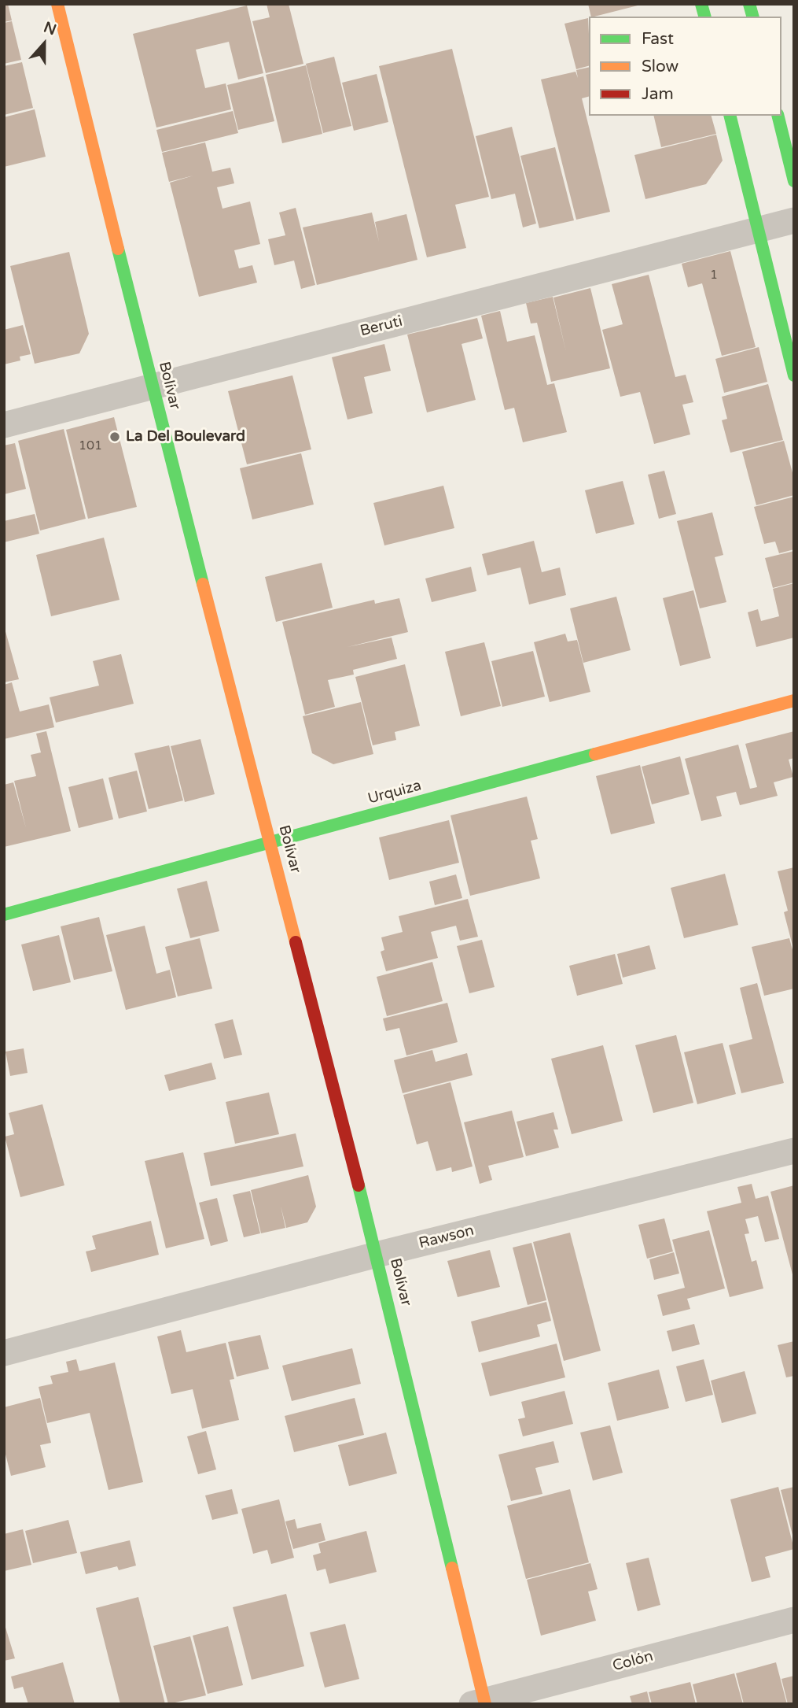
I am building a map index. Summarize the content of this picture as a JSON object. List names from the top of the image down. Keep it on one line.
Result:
{"streets":{"street":["Beruti","Bolívar","Urquiza","Rawson","Colón"]},"crossings":[["Beruti","Bolívar"],["Bolívar","Urquiza"],["Bolívar","Rawson"],["Bolívar","Colón"]],"places":["La Del Boulevard"],"house_numbers":["1","101"],"legend":["Fast","Slow","Jam"],"north":"top"}
